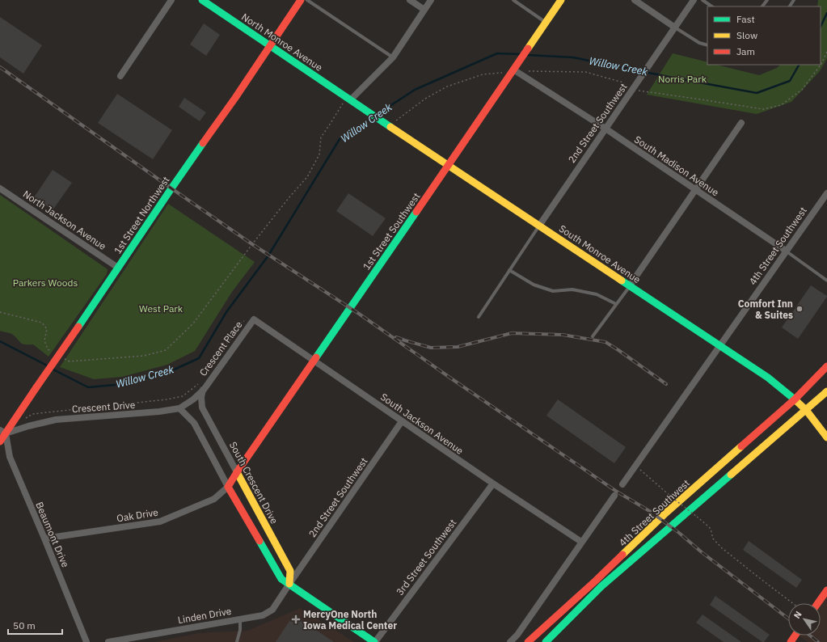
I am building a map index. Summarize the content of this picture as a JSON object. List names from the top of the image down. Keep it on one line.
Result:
{"streets":{"main road":["North Monroe Avenue","1st Street Northwest","1st Street Southwest","4th Street Southwest","South Monroe Avenue","South Crescent Drive","Oak Drive"],"street":["2nd Street Southwest","South Madison Avenue","North Jackson Avenue","Crescent Place","Crescent Drive","South Jackson Avenue","Beaumont Drive","3rd Street Southwest","Linden Drive"]},"crossings":[["North Monroe Avenue","1st Street Northwest"],["North Monroe Avenue","South Monroe Avenue"],["2nd Street Southwest","South Madison Avenue"],["2nd Street Southwest","South Monroe Avenue"],["2nd Street Southwest","South Jackson Avenue"],["2nd Street Southwest","South Crescent Drive"],["2nd Street Southwest","Linden Drive"],["South Madison Avenue","1st Street Southwest"],["South Madison Avenue","4th Street Southwest"],["1st Street Northwest","North Jackson Avenue"],["1st Street Northwest","Crescent Drive"],["1st Street Northwest","Beaumont Drive"],["1st Street Southwest","South Monroe Avenue"],["1st Street Southwest","South Jackson Avenue"],["1st Street Southwest","South Crescent Drive"],["1st Street Southwest","Oak Drive"],["4th Street Southwest","South Monroe Avenue"],["Crescent Place","Crescent Drive"],["Crescent Place","South Jackson Avenue"],["Crescent Place","South Crescent Drive"],["Crescent Drive","South Crescent Drive"],["Crescent Drive","Beaumont Drive"],["South Jackson Avenue","3rd Street Southwest"],["South Crescent Drive","Oak Drive"],["South Crescent Drive","Linden Drive"],["Oak Drive","Beaumont Drive"]],"water":["Willow Creek"],"parks":["Norris Park","Parkers Woods","West Park"],"places":{"other":["Comfort Inn & Suites"],"health":["MercyOne North Iowa Medical Center"]},"legend":["Fast","Slow","Jam"],"scale_bar":"50 m","north":"top left"}
